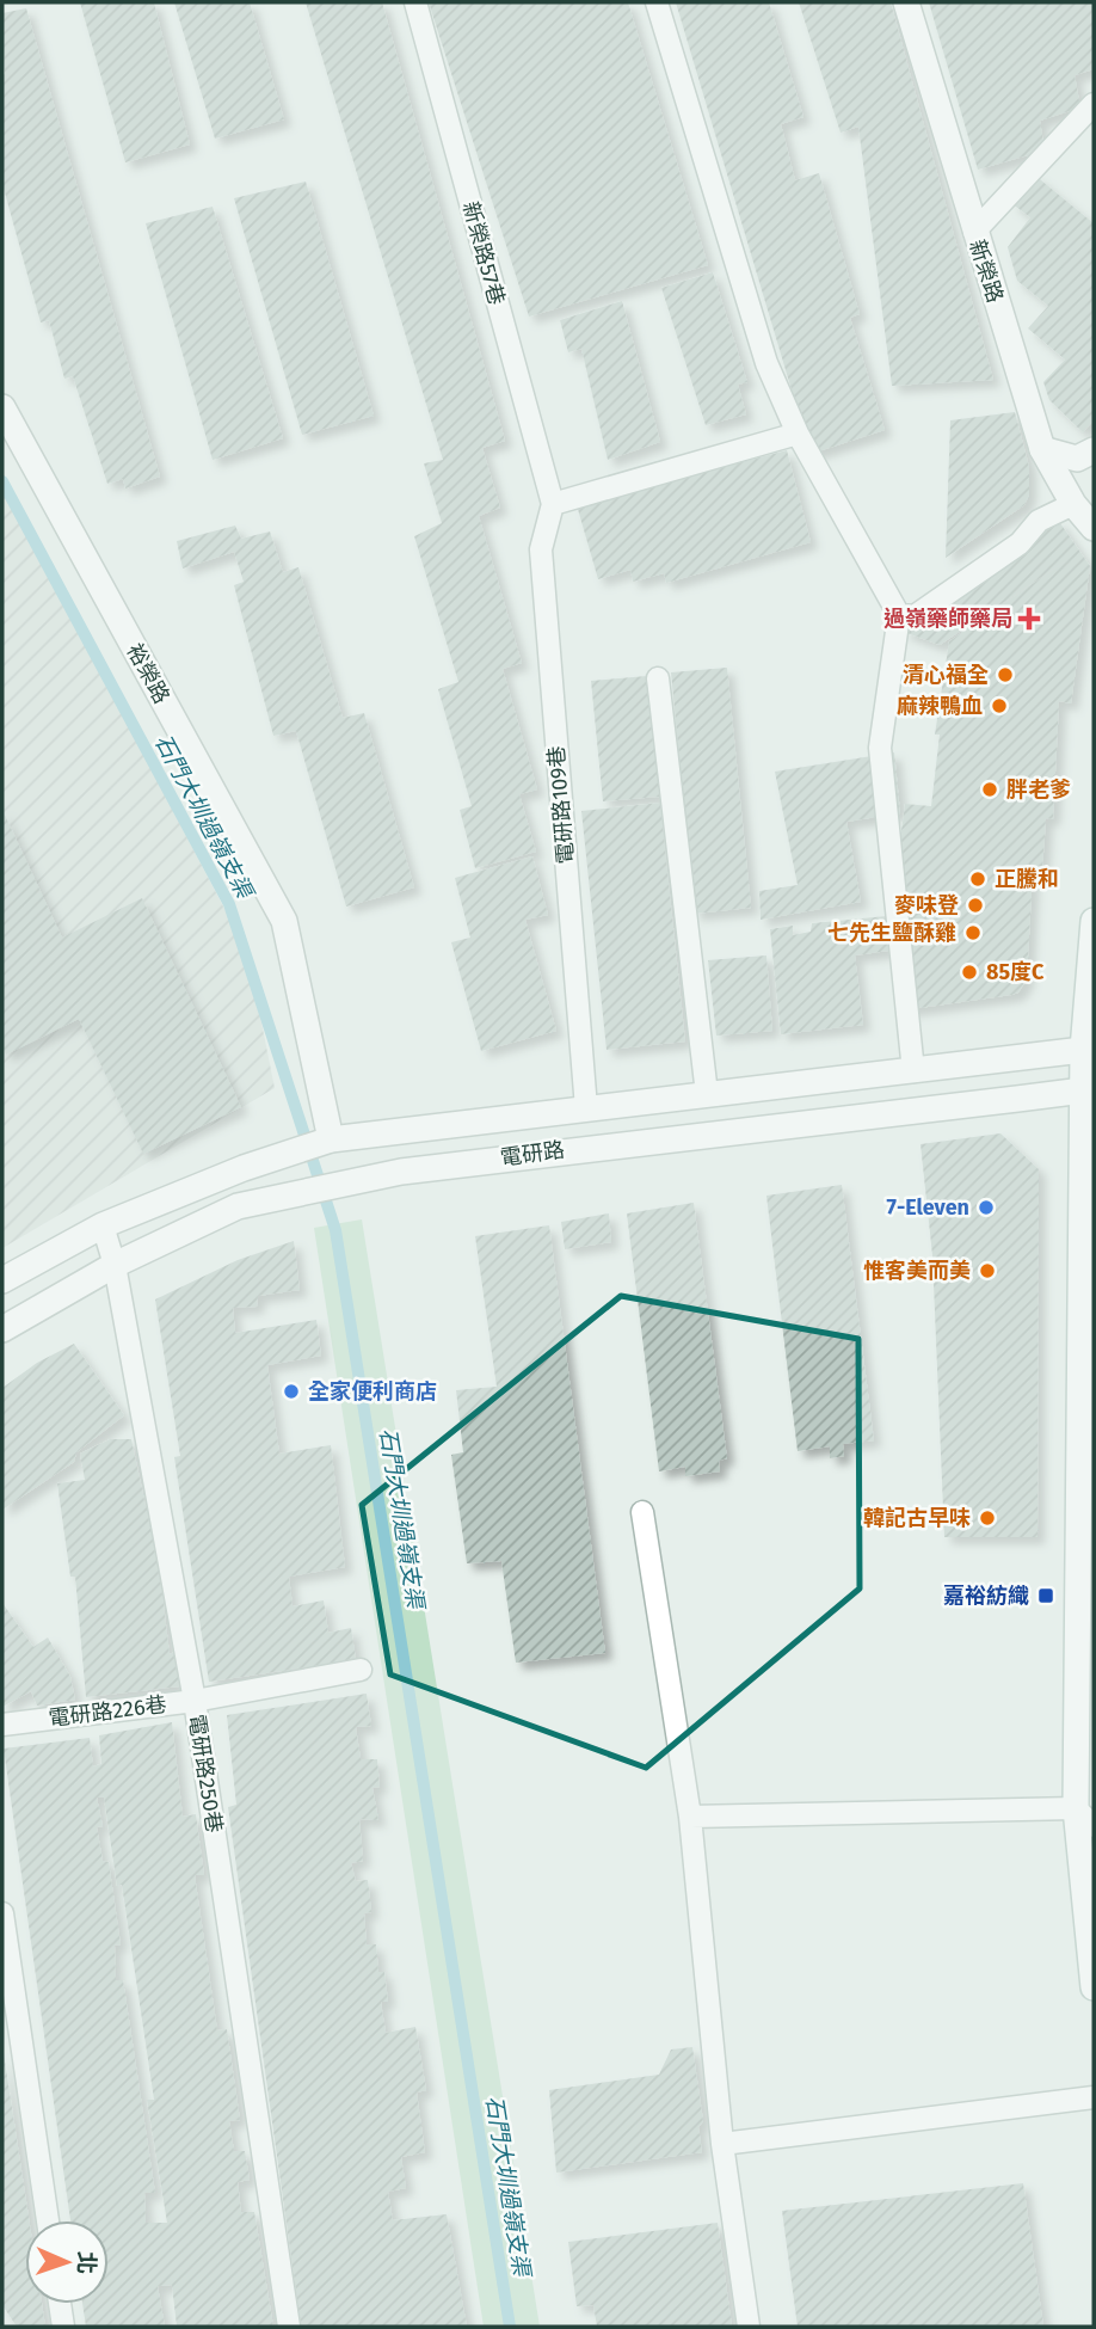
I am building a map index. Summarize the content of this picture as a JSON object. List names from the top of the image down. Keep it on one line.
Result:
{"streets":{"street":["新榮路","裕榮路","電研路"],"lane":["新榮路57巷","電研路109巷","電研路226巷","電研路250巷"]},"crossings":[["新榮路57巷","電研路109巷"],["裕榮路","電研路"],["電研路109巷","電研路"],["電研路","電研路250巷"],["電研路226巷","電研路250巷"]],"water":["石門大圳過嶺支渠"],"places":{"health":["過嶺藥師藥局"],"other":["清心福全","麻辣鴨血","胖老爹","正騰和","麥味登","七先生鹽酥雞","85度C","7-Eleven","惟客美而美","全家便利商店","韓記古早味"],"transit":["嘉裕紡織"]},"north":"right"}
